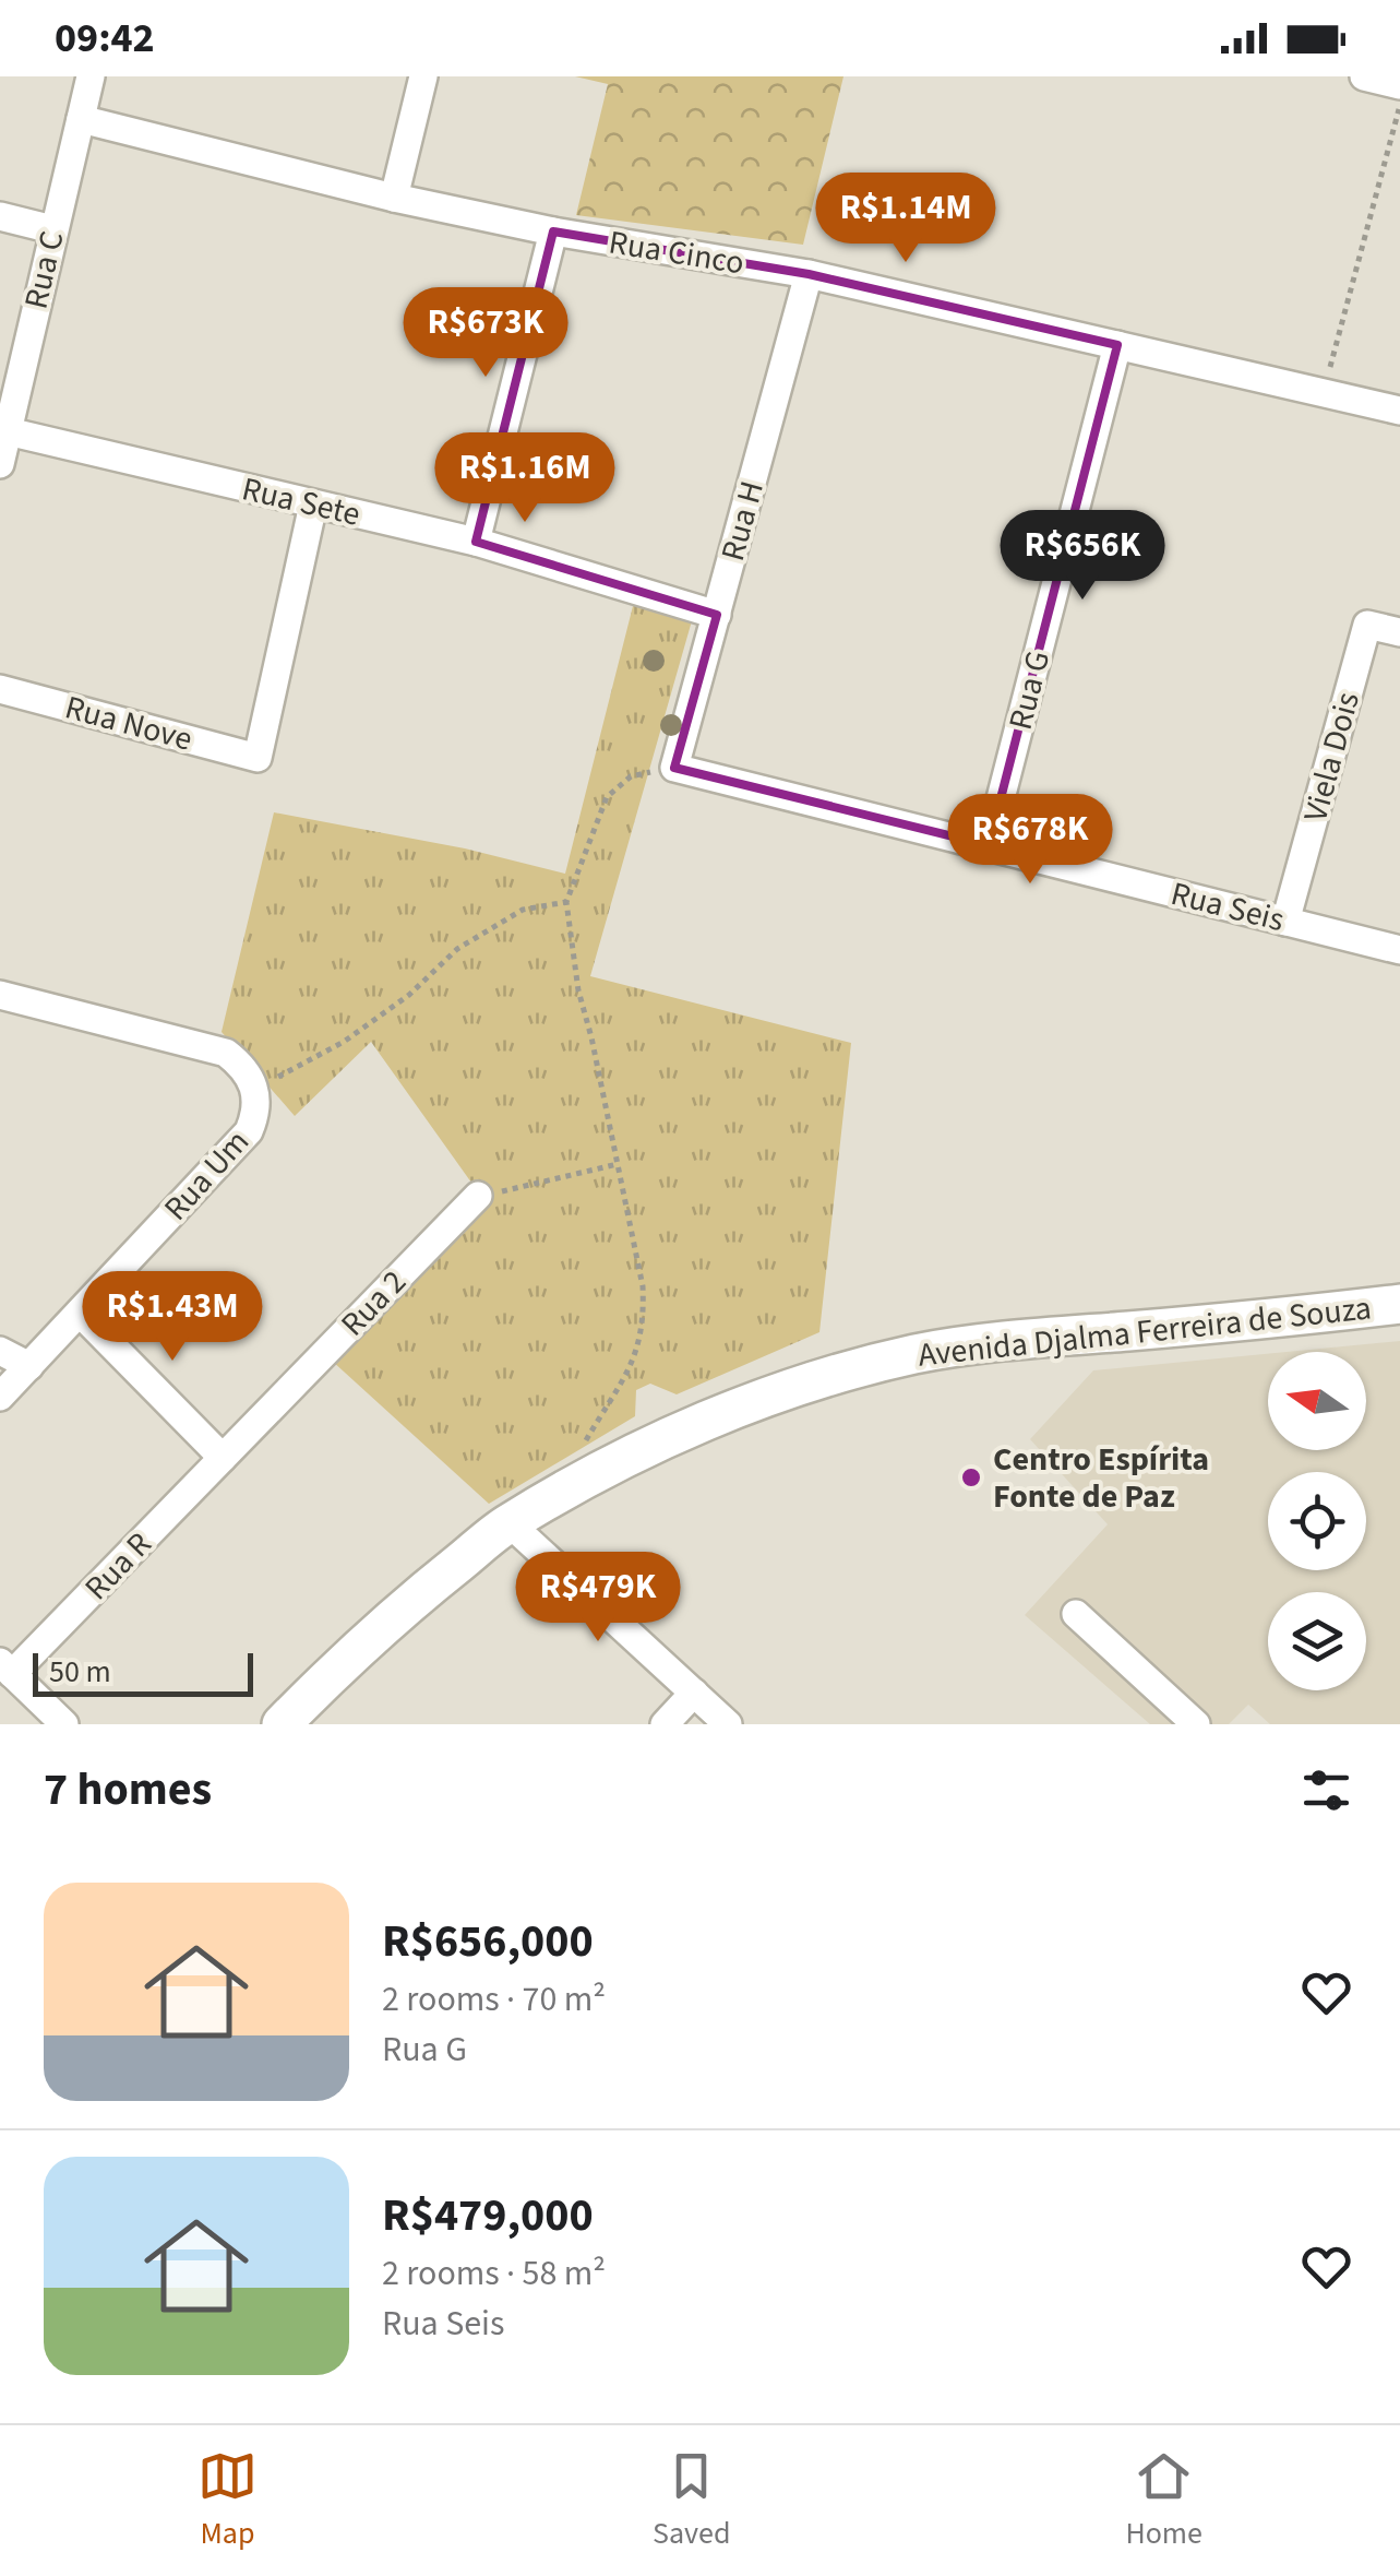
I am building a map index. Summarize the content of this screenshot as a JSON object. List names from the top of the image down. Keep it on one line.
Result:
{"streets":{"main road":["Avenida Djalma Ferreira de Souza"],"street":["Rua Cinco","Rua C","Rua Sete","Rua H","Rua G","Rua Nove","Viela Dois","Rua Seis","Rua Um","Rua 2","Rua R"]},"crossings":[["Rua Cinco","Rua C"],["Rua Cinco","Rua H"],["Rua Cinco","Rua G"],["Rua C","Rua Sete"],["Rua Sete","Rua H"],["Rua Sete","Rua Nove"],["Rua H","Rua Seis"],["Rua G","Rua Seis"],["Viela Dois","Rua Seis"],["Rua 2","Rua R"]],"places":["Centro Espírita Fonte de Paz"],"scale_bar":"50 m","north":"left","page":{"status":"09:42","price":["R$1.14M","R$673K","R$1.16M","R$656K","R$678K","R$1.43M","R$479K"],"scale":"50 m","heading":"7 homes","list":[{"name":"R$656,000","note":"2 rooms · 70 m² · Rua G"},{"name":"R$479,000","note":"2 rooms · 58 m² · Rua Seis"}],"tabs":["Map","Saved","Home"]}}
